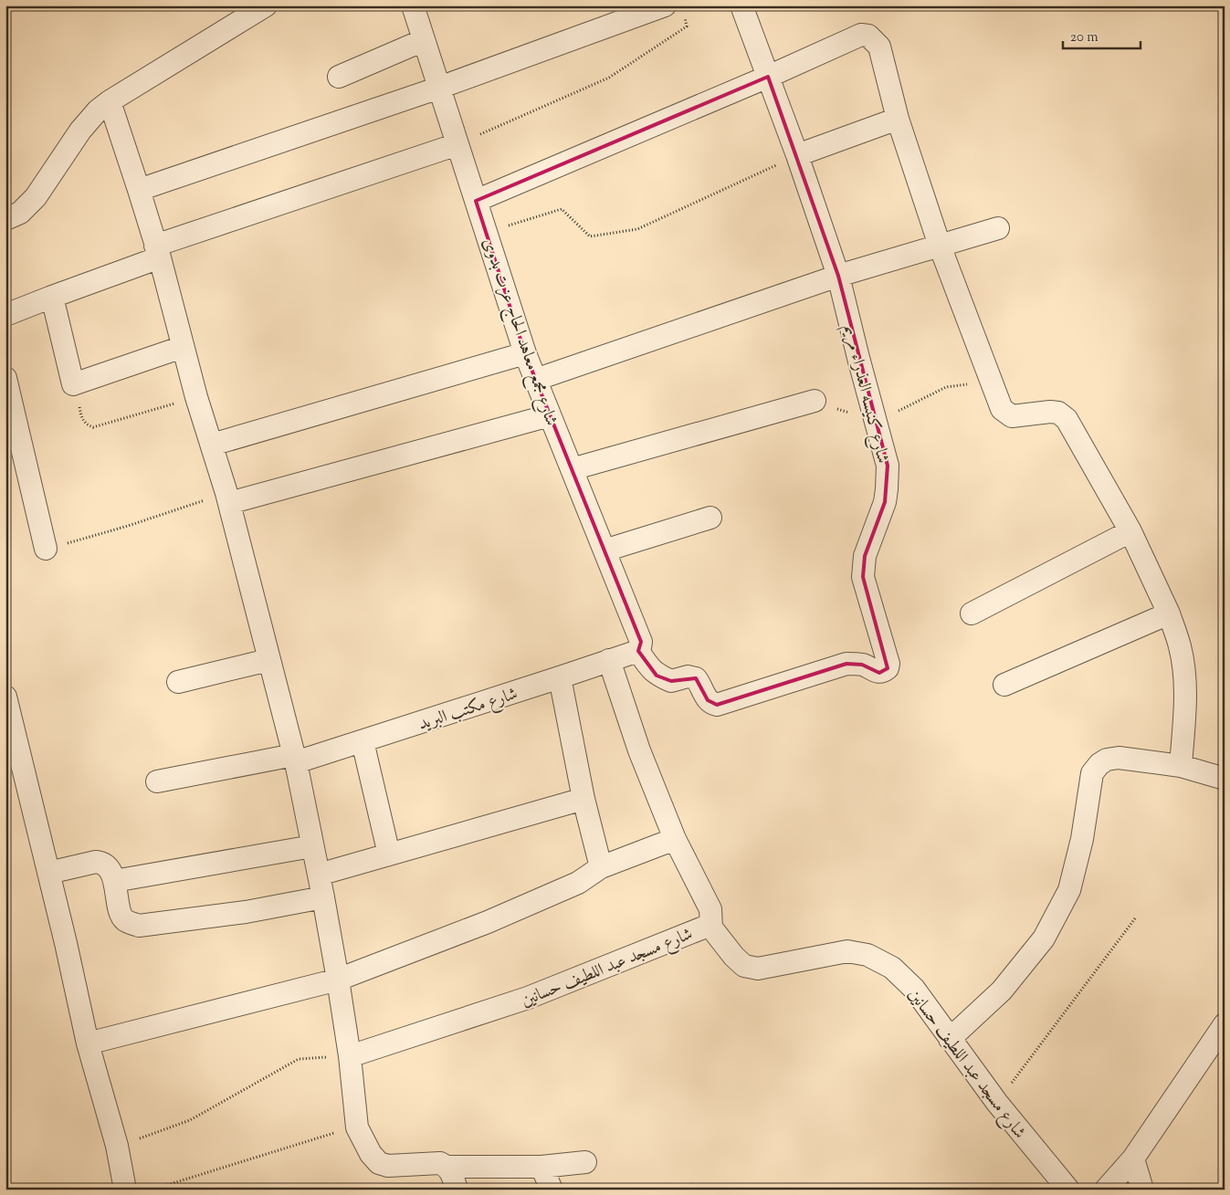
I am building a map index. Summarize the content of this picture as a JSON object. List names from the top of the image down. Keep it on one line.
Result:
{"streets":{"street":["شارع مجمع معاهد الحاج عزت بدوى","شارع كنيسه العذراء مريم","شارع مكتب البريد","شارع مسجد عبد اللطيف حسانين"]},"crossings":[["شارع مجمع معاهد الحاج عزت بدوى","شارع كنيسه العذراء مريم"],["شارع مجمع معاهد الحاج عزت بدوى","شارع مكتب البريد"],["شارع كنيسه العذراء مريم","شارع مكتب البريد"]],"scale_bar":"20 m"}
